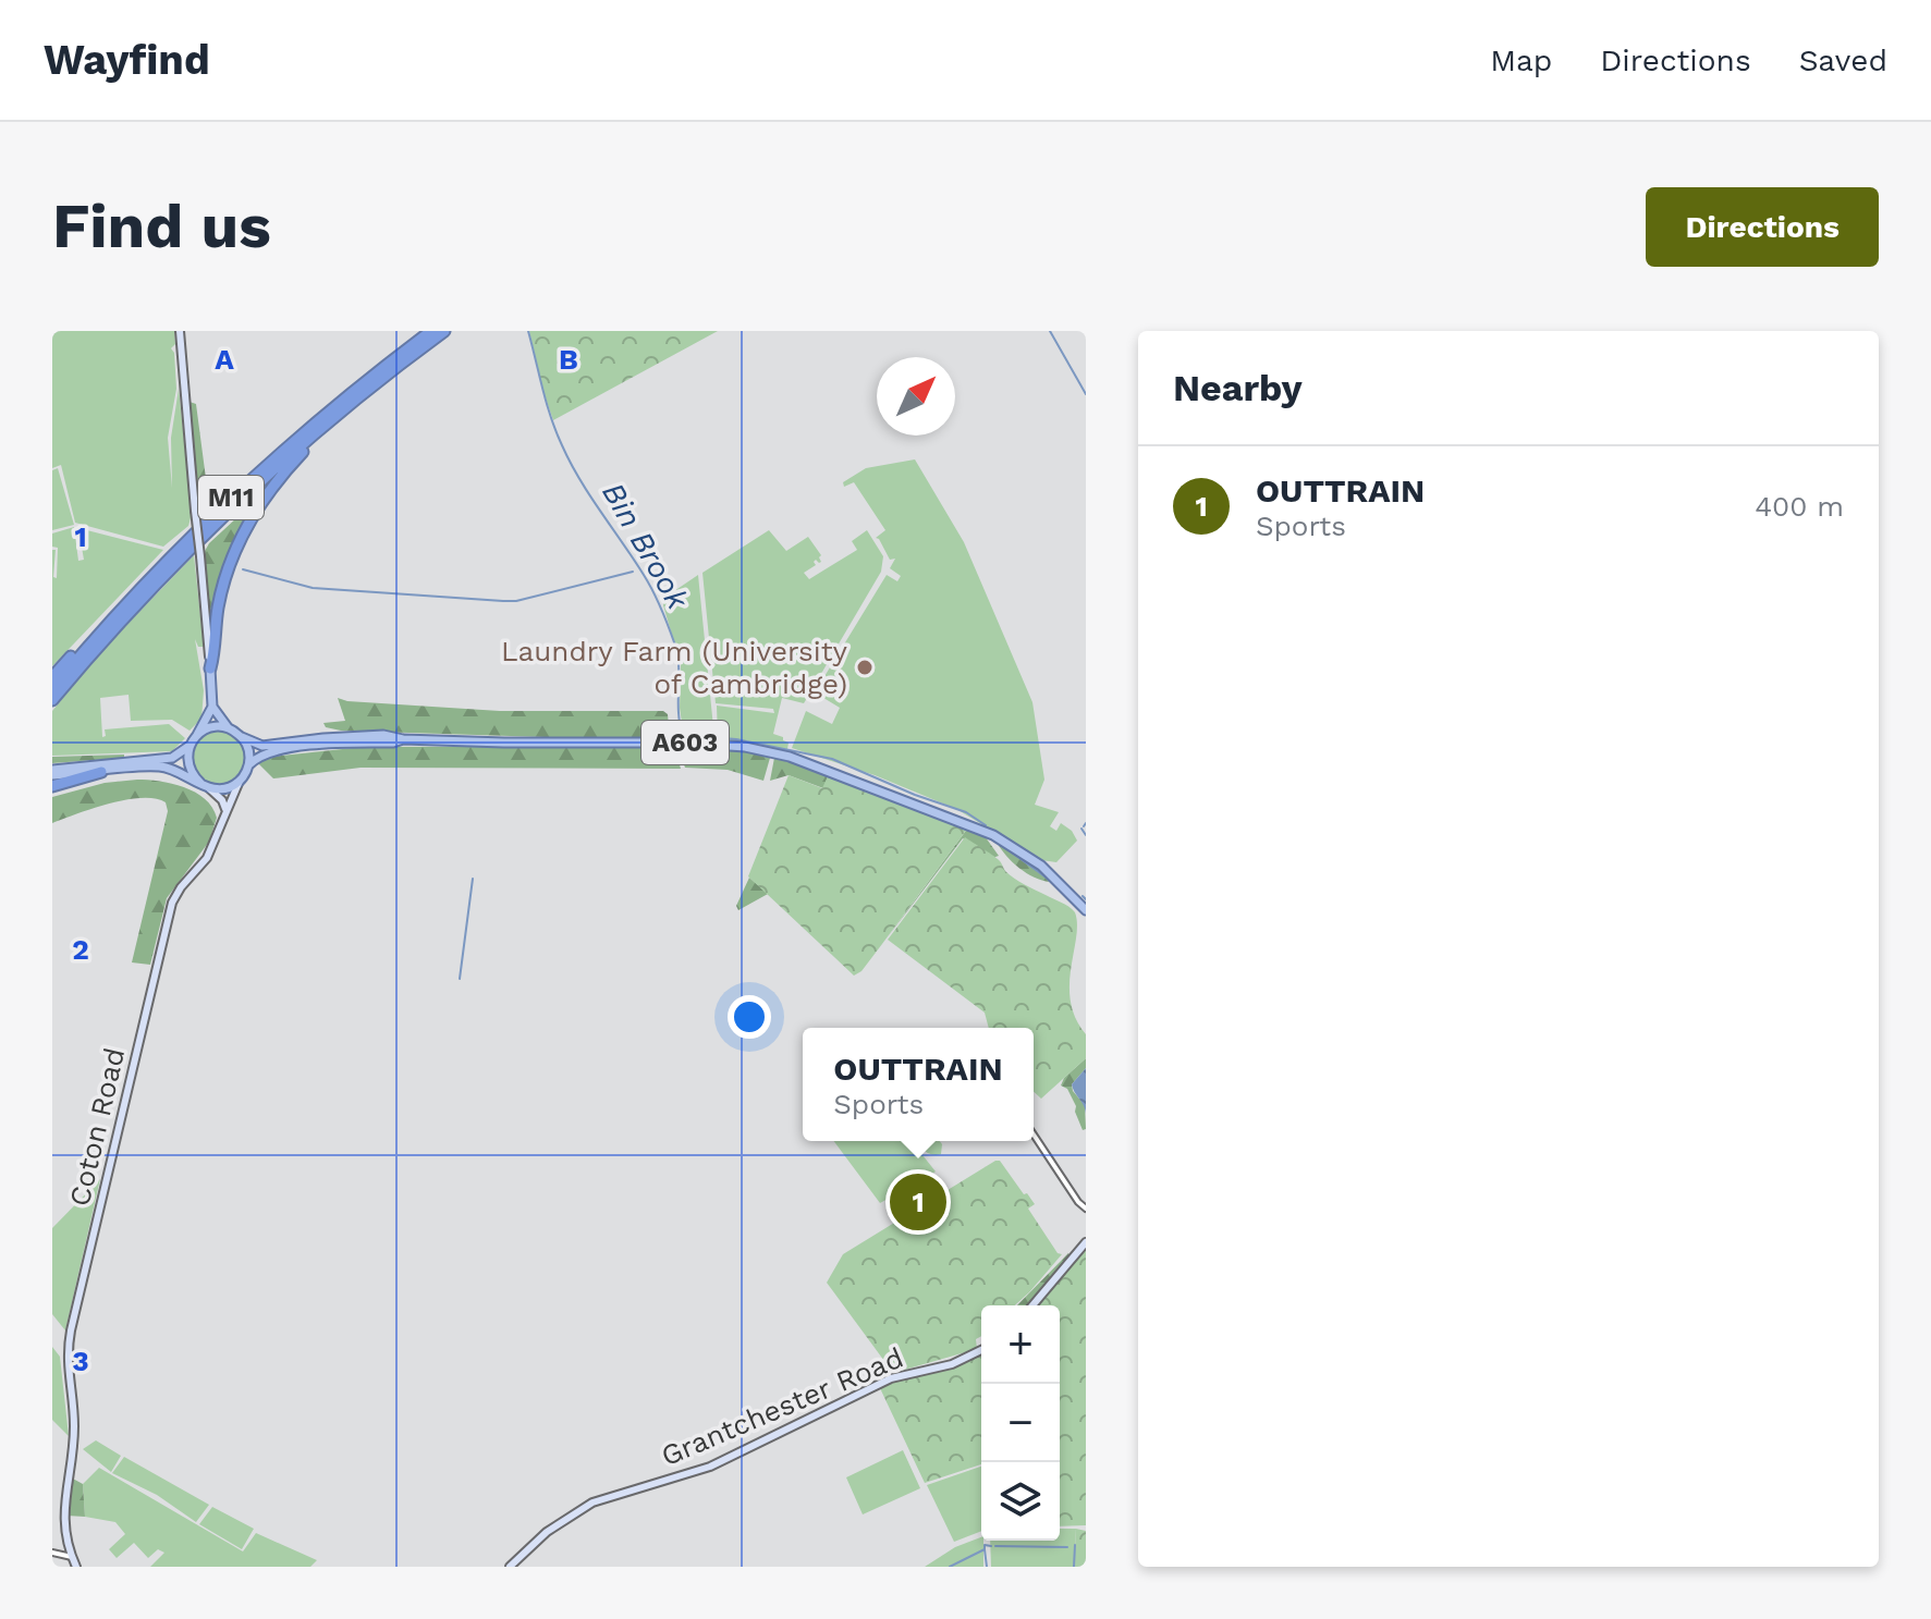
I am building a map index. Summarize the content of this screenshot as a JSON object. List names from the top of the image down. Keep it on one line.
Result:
{"streets":{"highway":["M11"],"main road":["A603"],"street":["Coton Road","Grantchester Road"]},"crossings":[["A603","Coton Road"]],"water":["Bin Brook"],"places":["Laundry Farm (University of Cambridge)"],"north":"top right","page":{"header":"Wayfind","nav":["Map","Directions","Saved"],"buttons":"Directions","title":"Find us","heading":"Nearby","list":[{"mark":"1","name":"OUTTRAIN","note":"Sports","value":"400 m"}],"popup":["OUTTRAIN","Sports"],"pins":"1","map_buttons":["+","−"]},"grid":{"columns":["A","B"],"rows":["1","2","3"]}}
